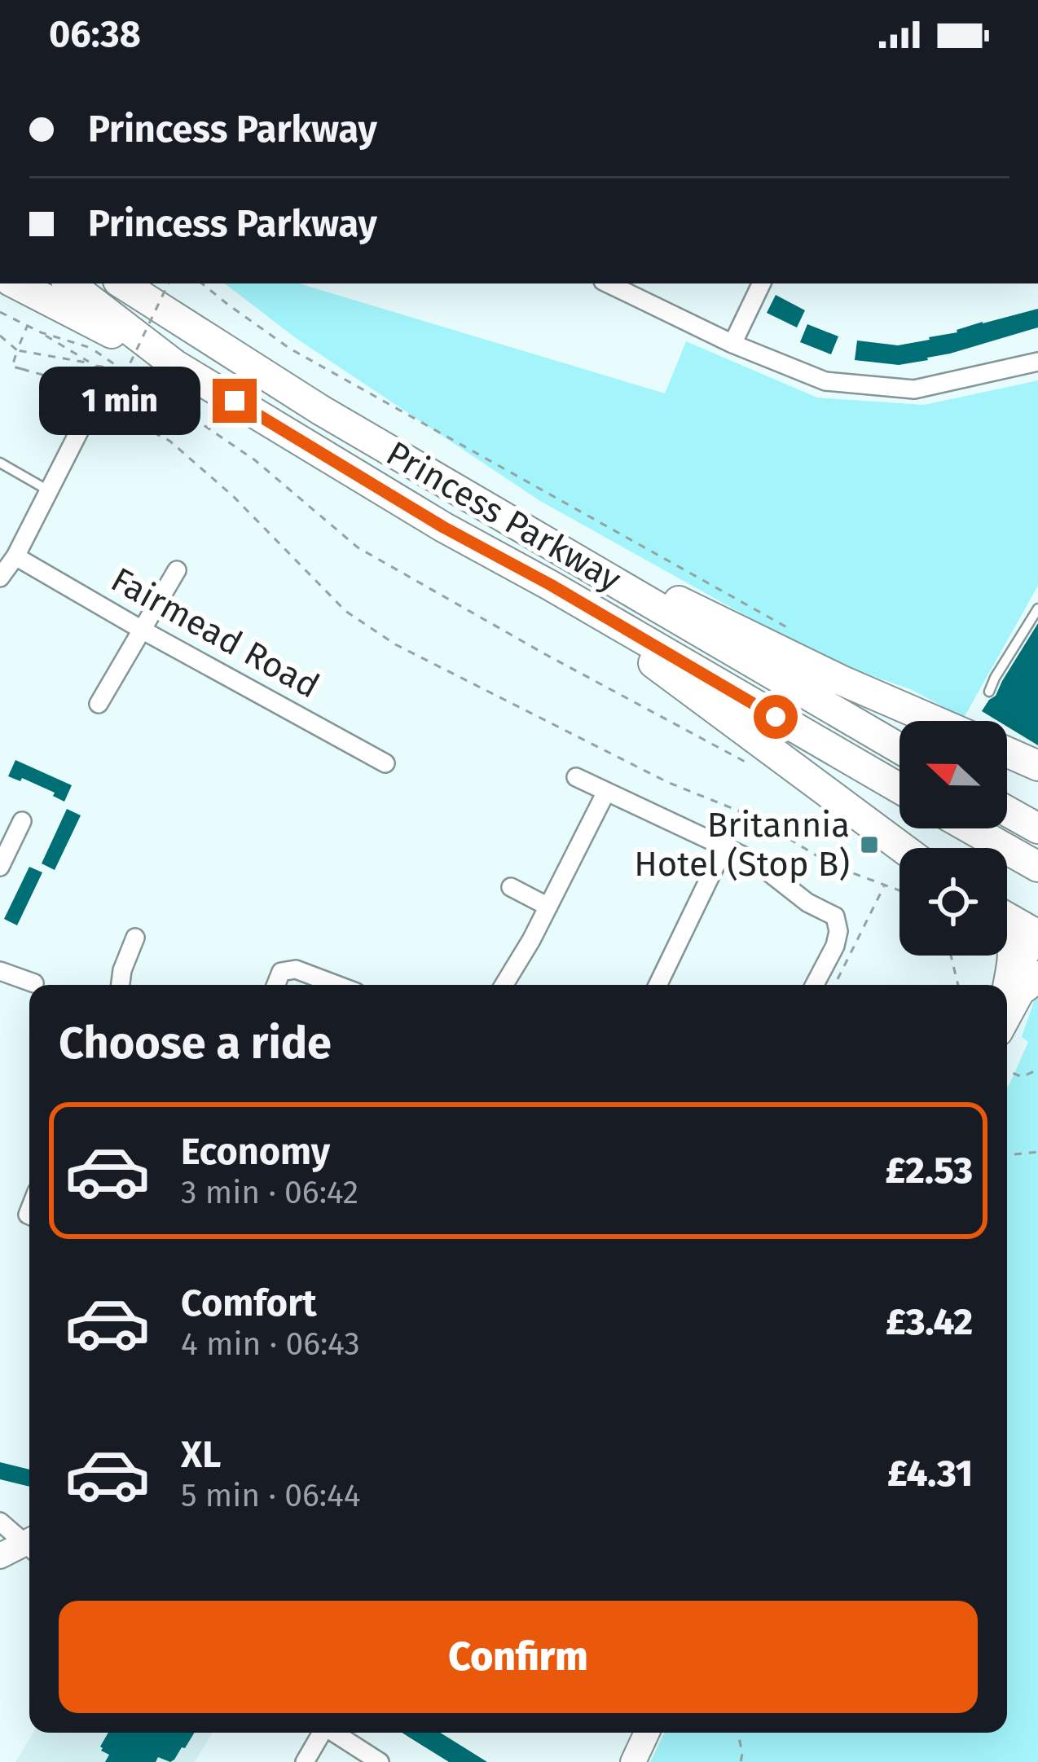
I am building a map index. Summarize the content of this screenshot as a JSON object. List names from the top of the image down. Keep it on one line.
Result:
{"streets":{"highway":["Princess Parkway"],"street":["Fairmead Road"]},"places":{"transit":["Britannia Hotel (Stop B)"]},"north":"left","page":{"status":"06:38","banner":["Princess Parkway","Princess Parkway"],"bubble":"1 min","heading":"Choose a ride","list":[{"name":"Economy","note":"3 min · 06:42","value":"£2.53"},{"name":"Comfort","note":"4 min · 06:43","value":"£3.42"},{"name":"XL","note":"5 min · 06:44","value":"£4.31"}],"buttons":"Confirm"}}
